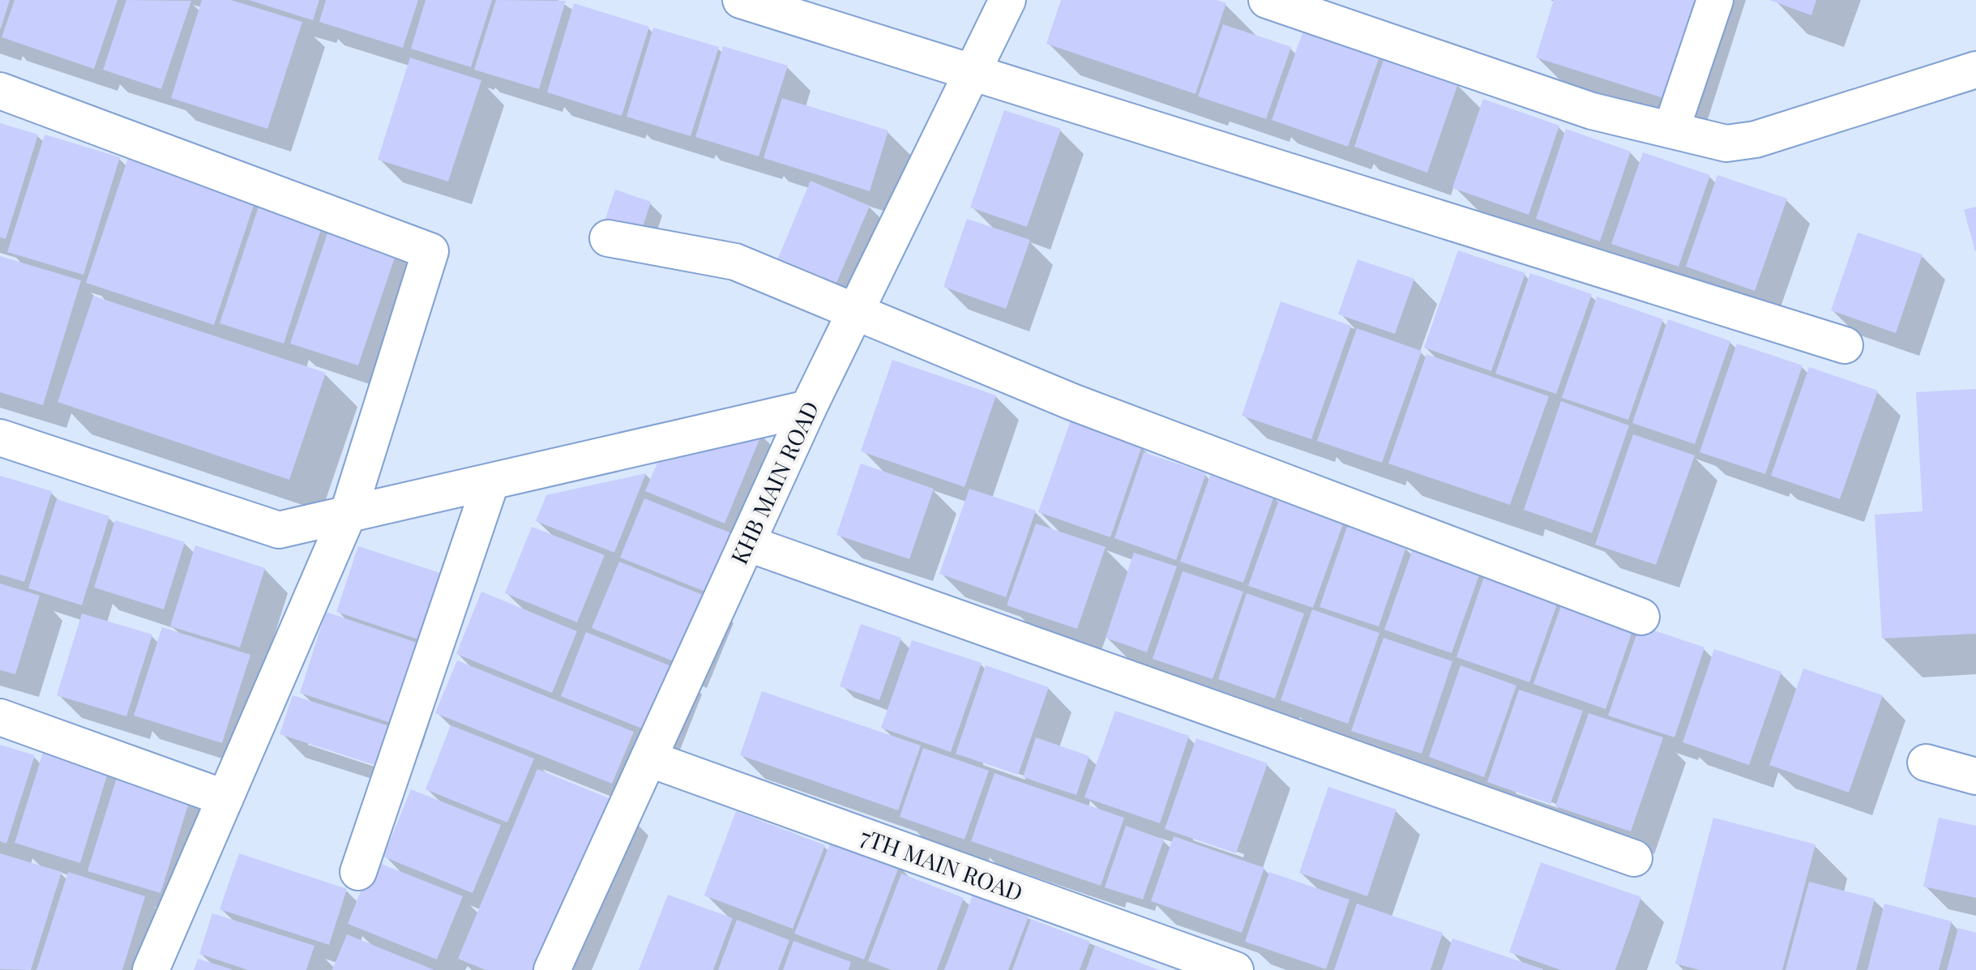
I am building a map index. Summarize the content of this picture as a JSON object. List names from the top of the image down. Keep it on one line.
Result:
{"streets":{"street":["KHB MAIN ROAD","7TH MAIN ROAD"]},"crossings":[["KHB MAIN ROAD","7TH MAIN ROAD"]]}
